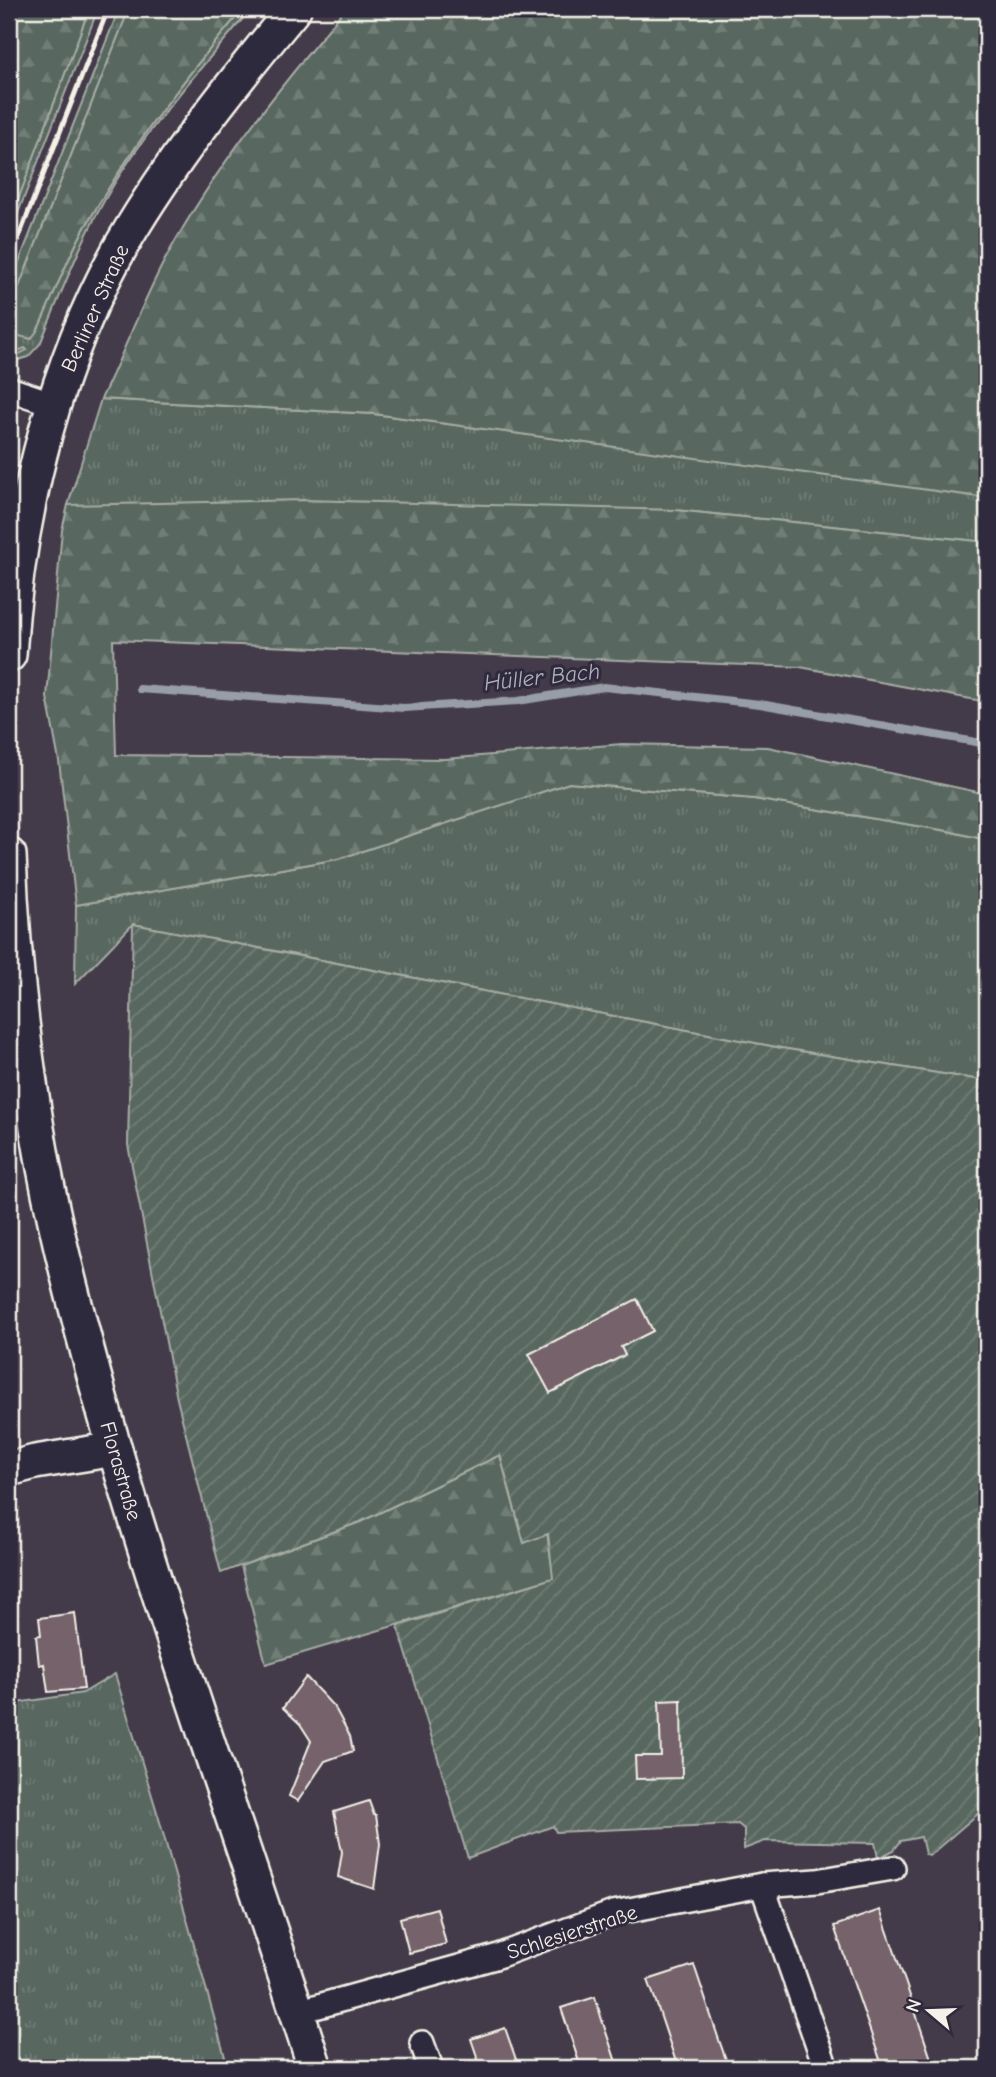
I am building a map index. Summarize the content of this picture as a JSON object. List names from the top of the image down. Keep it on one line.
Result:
{"streets":{"main road":["Berliner Straße","Florastraße"],"street":["Schlesierstraße"]},"crossings":[["Florastraße","Schlesierstraße"]],"water":["Hüller Bach"],"north":"left"}
